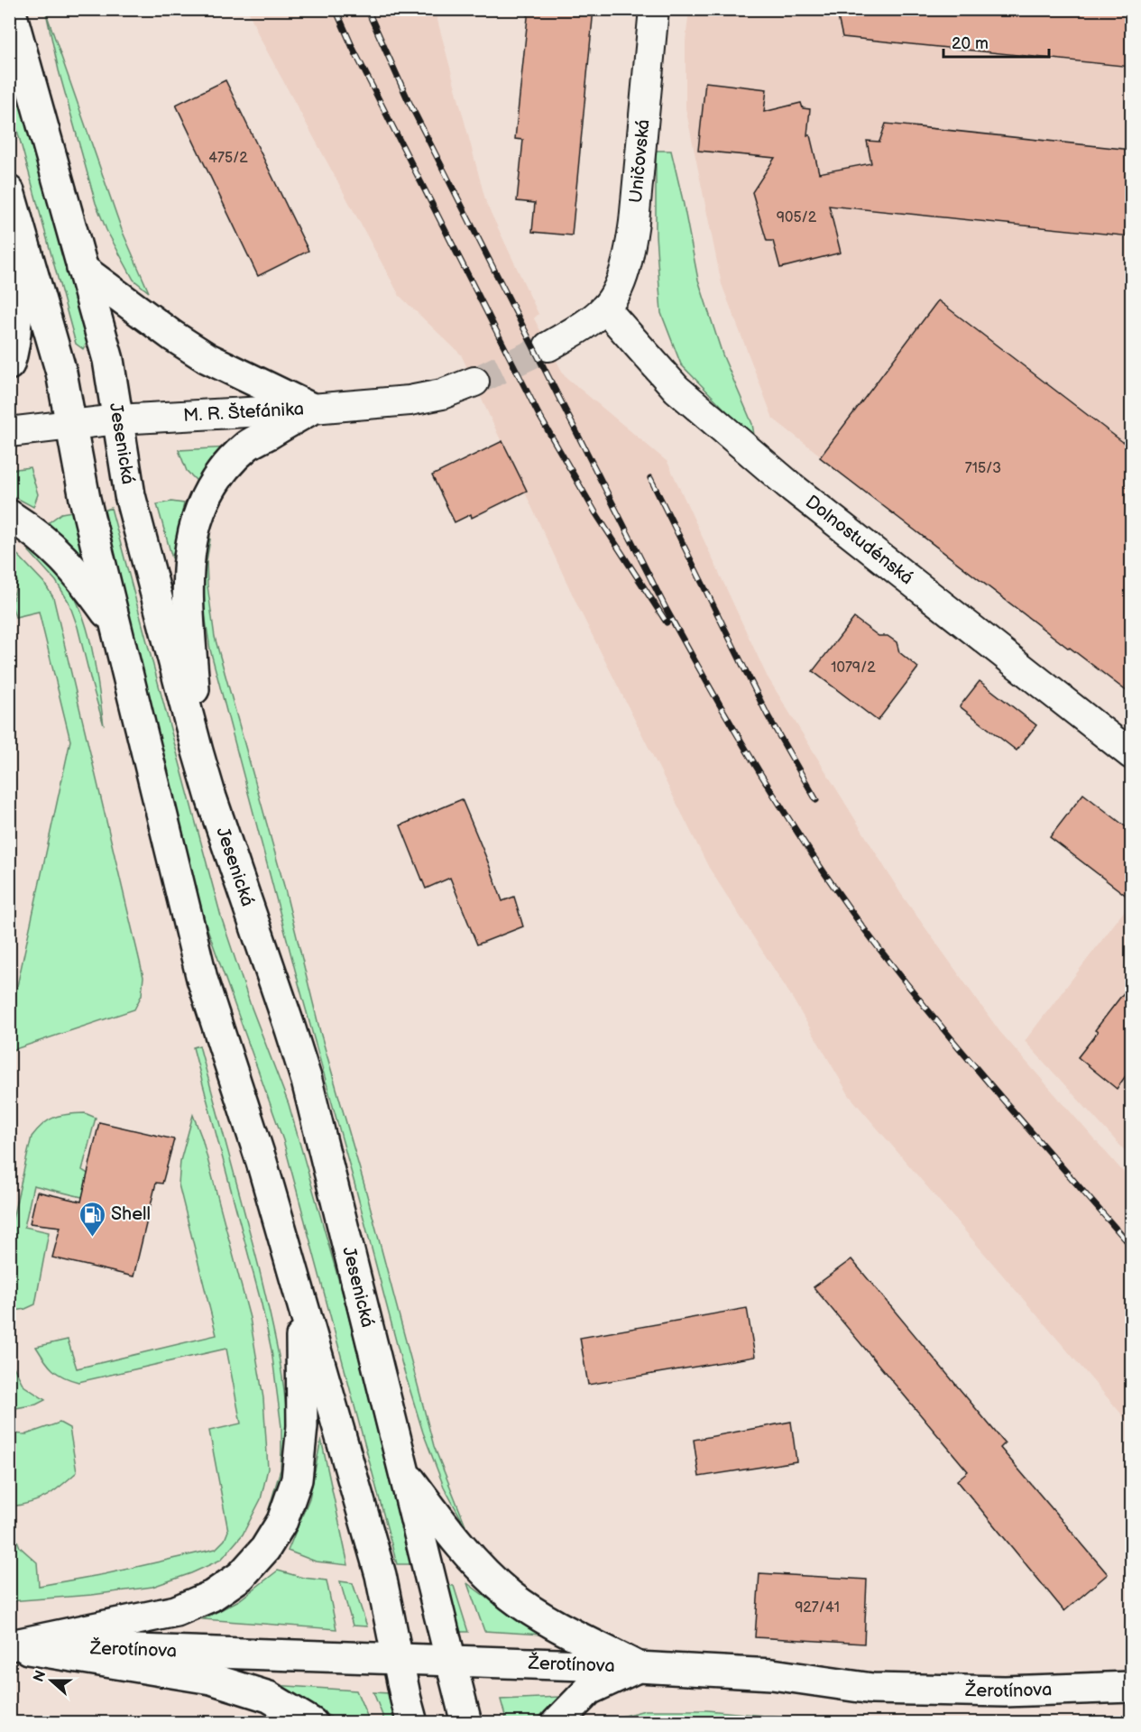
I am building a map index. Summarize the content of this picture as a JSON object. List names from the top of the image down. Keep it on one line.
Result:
{"streets":{"main road":["Jesenická","Žerotínova"],"street":["Uničovská","M. R. Štefánika","Dolnostudénská"]},"crossings":[["Uničovská","Dolnostudénská"],["M. R. Štefánika","Jesenická"],["Jesenická","Žerotínova"]],"places":{"fuel station":["Shell"]},"house_numbers":["475/2","905/2","715/3","1079/2","927/41"],"scale_bar":"20 m","north":"left"}
